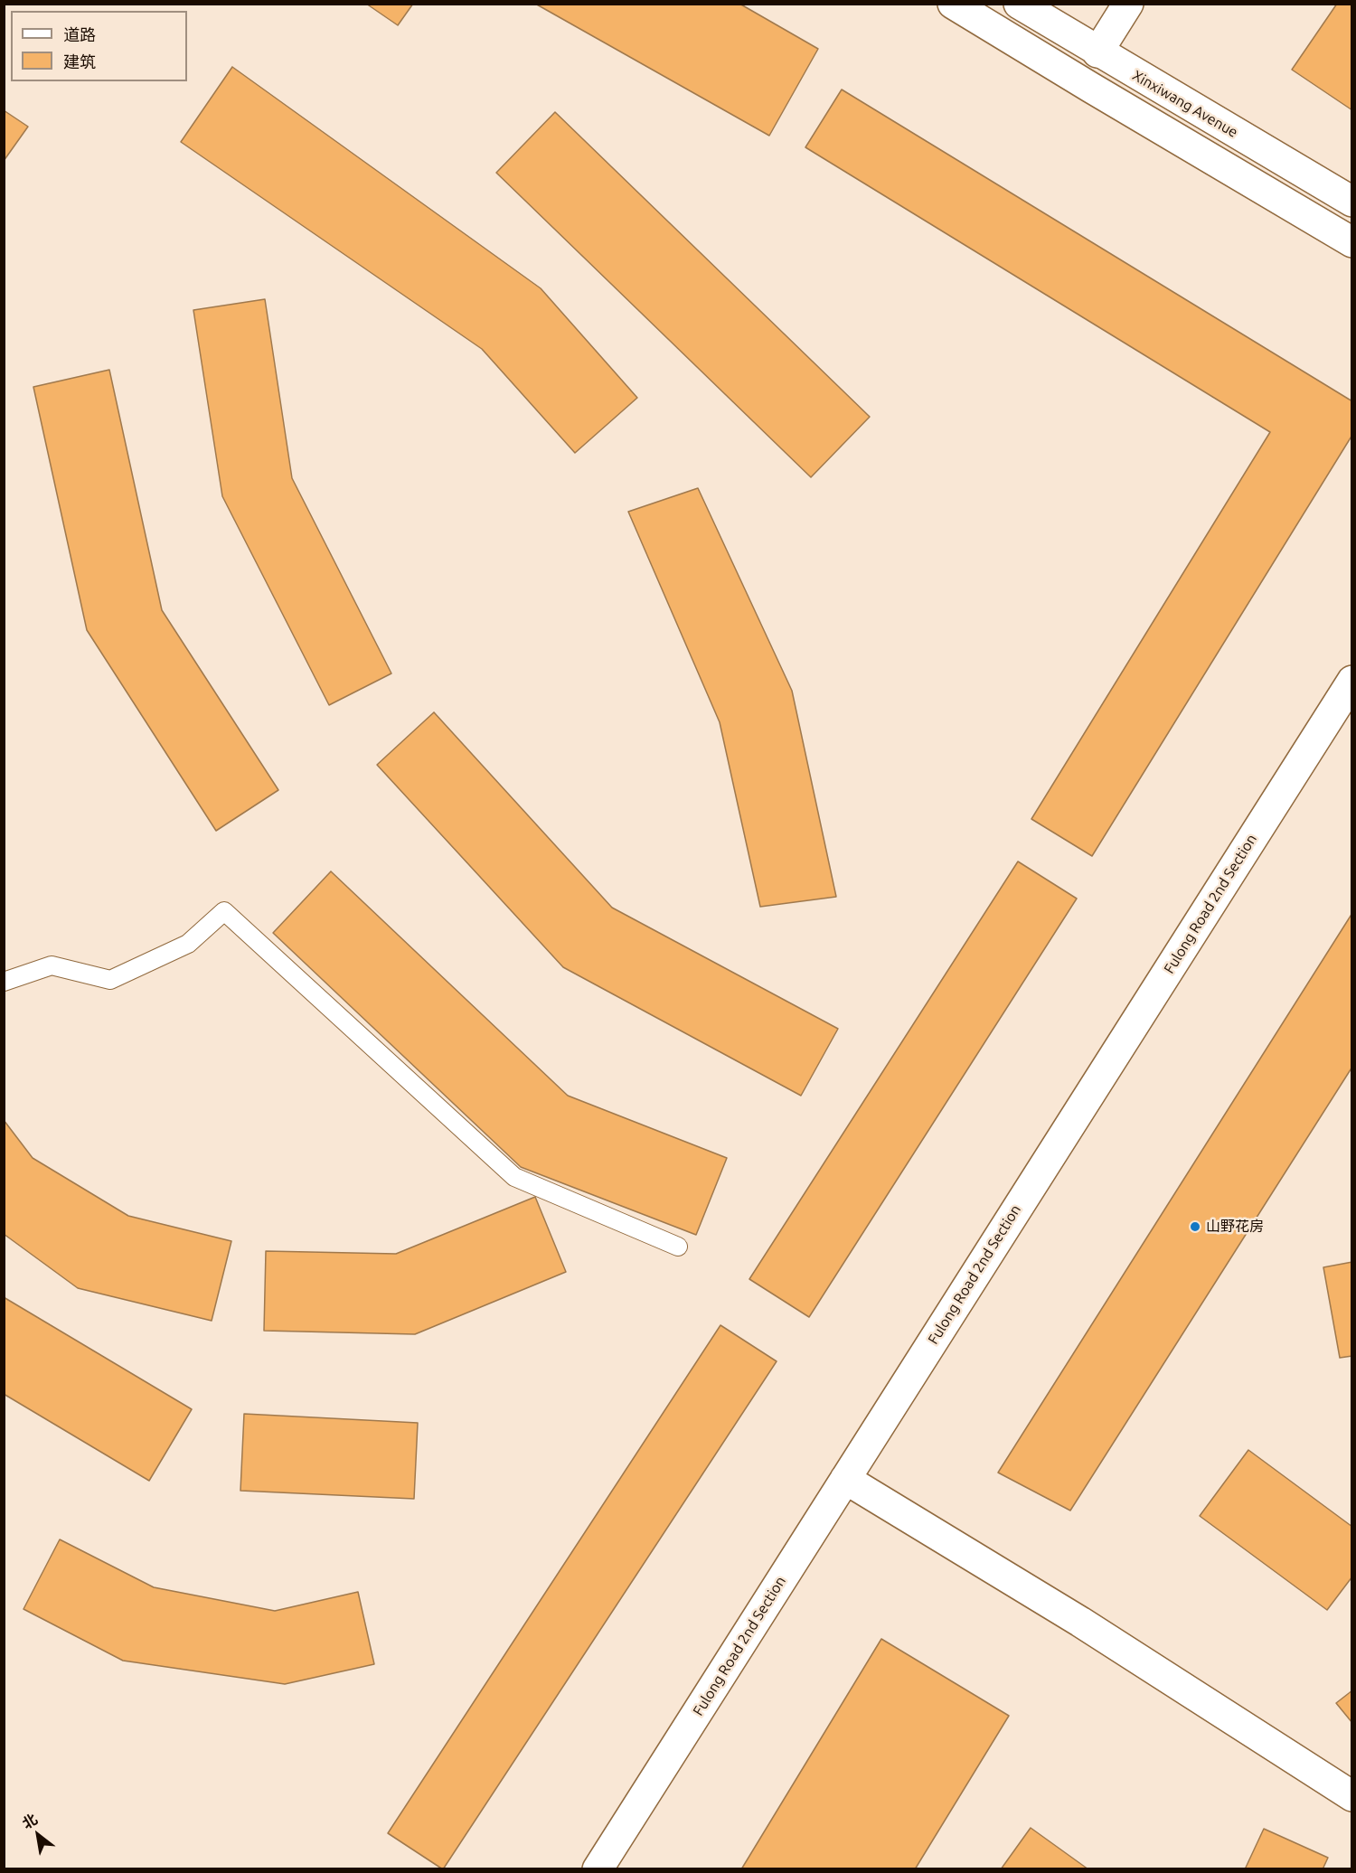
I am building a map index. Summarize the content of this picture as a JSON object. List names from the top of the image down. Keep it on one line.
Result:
{"streets":{"street":["Xinxiwang Avenue","Fulong Road 2nd Section"]},"places":["山野花房"],"legend":["道路","建筑"],"north":"top left"}
